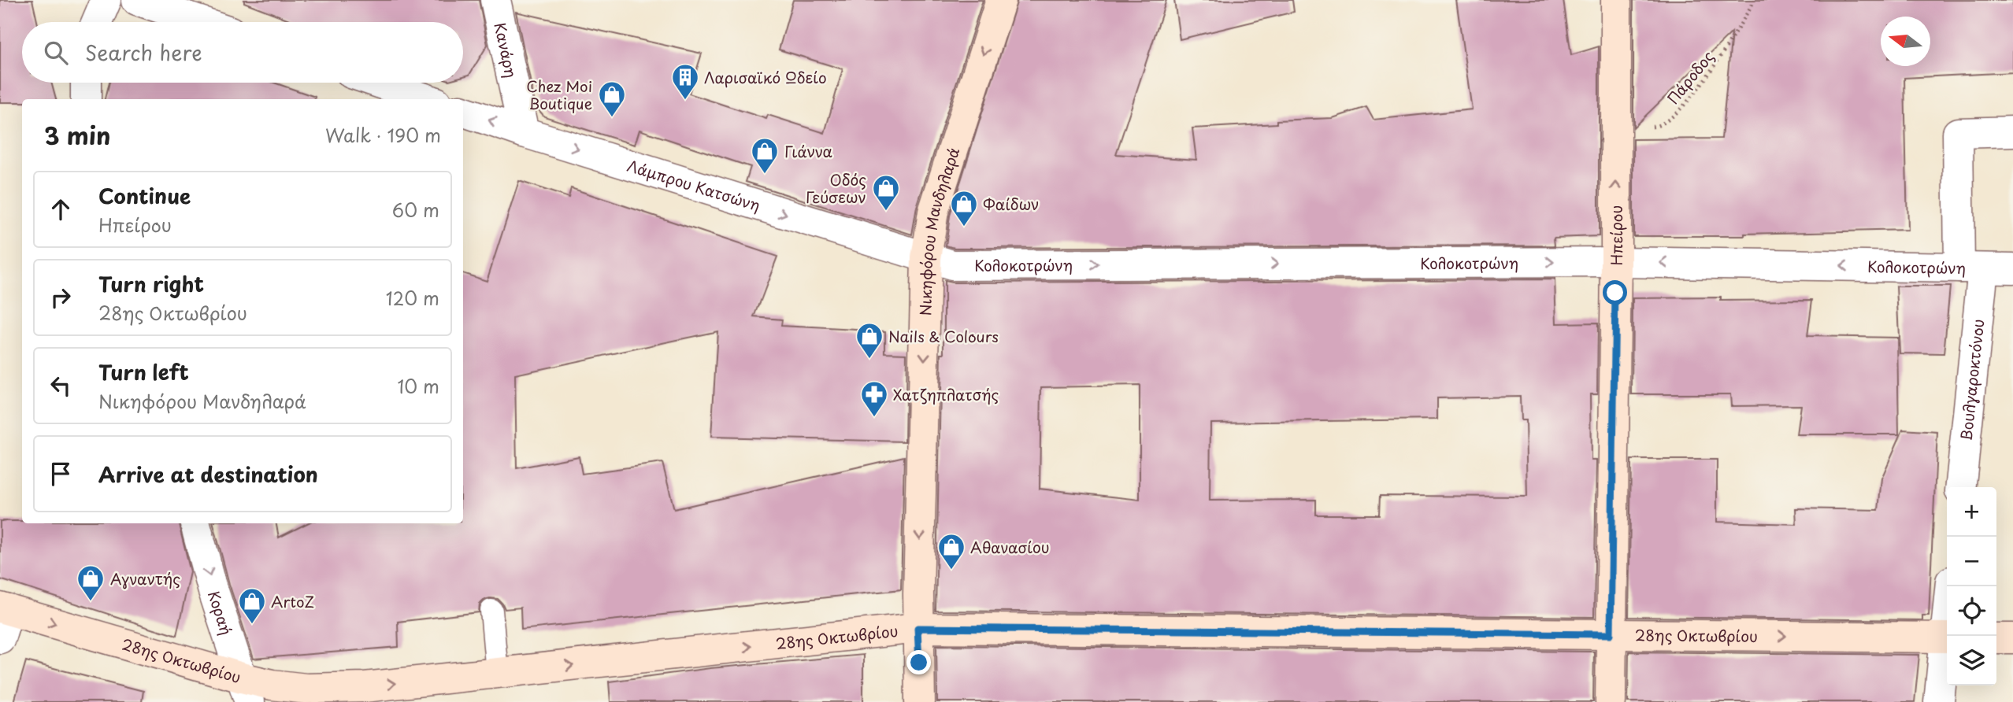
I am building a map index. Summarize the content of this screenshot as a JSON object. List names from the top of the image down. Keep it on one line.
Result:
{"streets":{"main road":["Νικηφόρου Μανδηλαρά","Ηπείρου","28ης Οκτωβρίου"],"street":["Κανάρη","Λάμπρου Κατσώνη","Κολοκοτρώνη","Βουλγαροκτόνου","Κοραή"],"path":["Πάροδος"]},"crossings":[["Κανάρη","Λάμπρου Κατσώνη"],["Πάροδος","Ηπείρου"],["Λάμπρου Κατσώνη","Νικηφόρου Μανδηλαρά"],["Λάμπρου Κατσώνη","Κολοκοτρώνη"],["Νικηφόρου Μανδηλαρά","Κολοκοτρώνη"],["Νικηφόρου Μανδηλαρά","28ης Οκτωβρίου"],["Ηπείρου","Κολοκοτρώνη"],["Ηπείρου","28ης Οκτωβρίου"],["Κολοκοτρώνη","Βουλγαροκτόνου"],["Κοραή","28ης Οκτωβρίου"]],"one_way":["Νικηφόρου Μανδηλαρά","Κοραή","28ης Οκτωβρίου"],"places":{"building":["Λαρισαϊκό Ωδείο"],"shop":["Chez Moi Boutique","Γιάννα","Οδός Γεύσεων","Φαίδων","Nails & Colours","Αθανασίου","Αγναντής","ArtoZ"],"pharmacy":["Χατζηπλατσής"]},"north":"left","page":{"search":"Search here","heading":["3 min","Walk · 190 m"],"list":[["Continue","Ηπείρου","60 m"],["Turn right","28ης Οκτωβρίου","120 m"],["Turn left","Νικηφόρου Μανδηλαρά","10 m"],"Arrive at destination"],"map_buttons":["+","−"]}}
